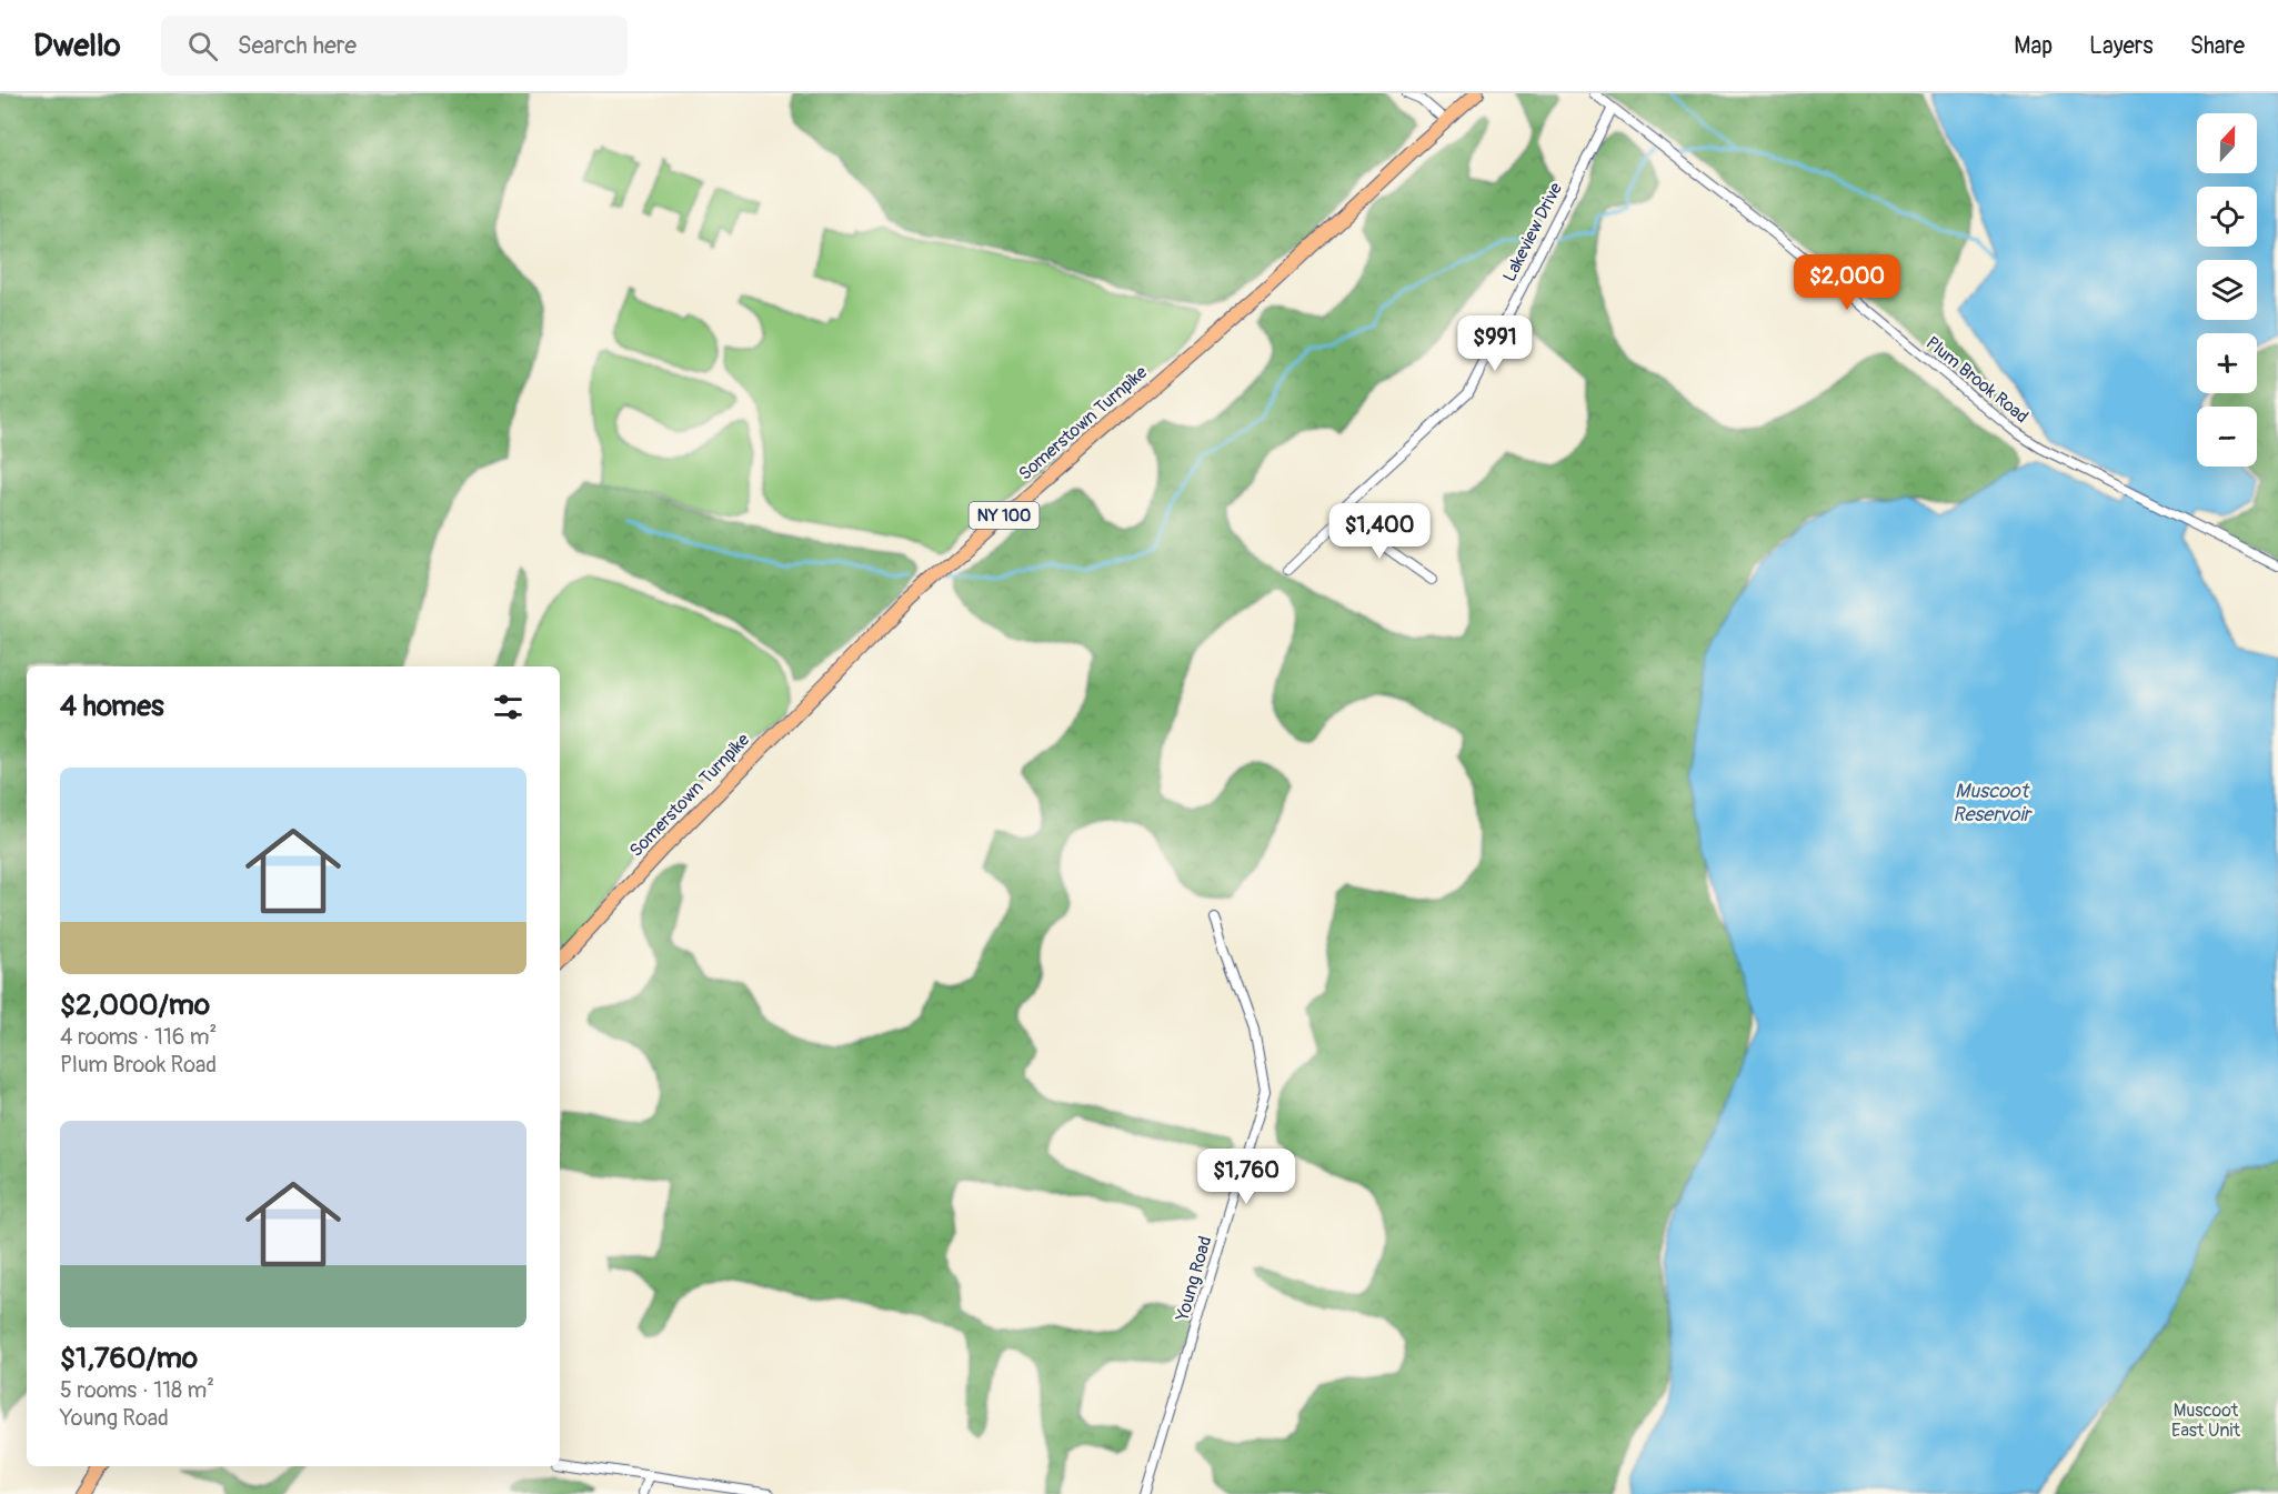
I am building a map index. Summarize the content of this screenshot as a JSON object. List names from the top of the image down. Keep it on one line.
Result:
{"streets":{"main road":["Somerstown Turnpike","NY 100"],"street":["Lakeview Drive","Plum Brook Road","Young Road"]},"crossings":[["Lakeview Drive","Plum Brook Road"]],"water":["Muscoot Reservoir"],"parks":["Muscoot East Unit"],"north":"top","page":{"header":"Dwello","search":"Search here","nav":["Map","Layers","Share"],"map_buttons":["+","−"],"price":["$2,000","$991","$1,400","$1,760"],"heading":"4 homes","list":[{"name":"$2,000/mo","note":"4 rooms · 116 m² · Plum Brook Road"},{"name":"$1,760/mo","note":"5 rooms · 118 m² · Young Road"}]}}
